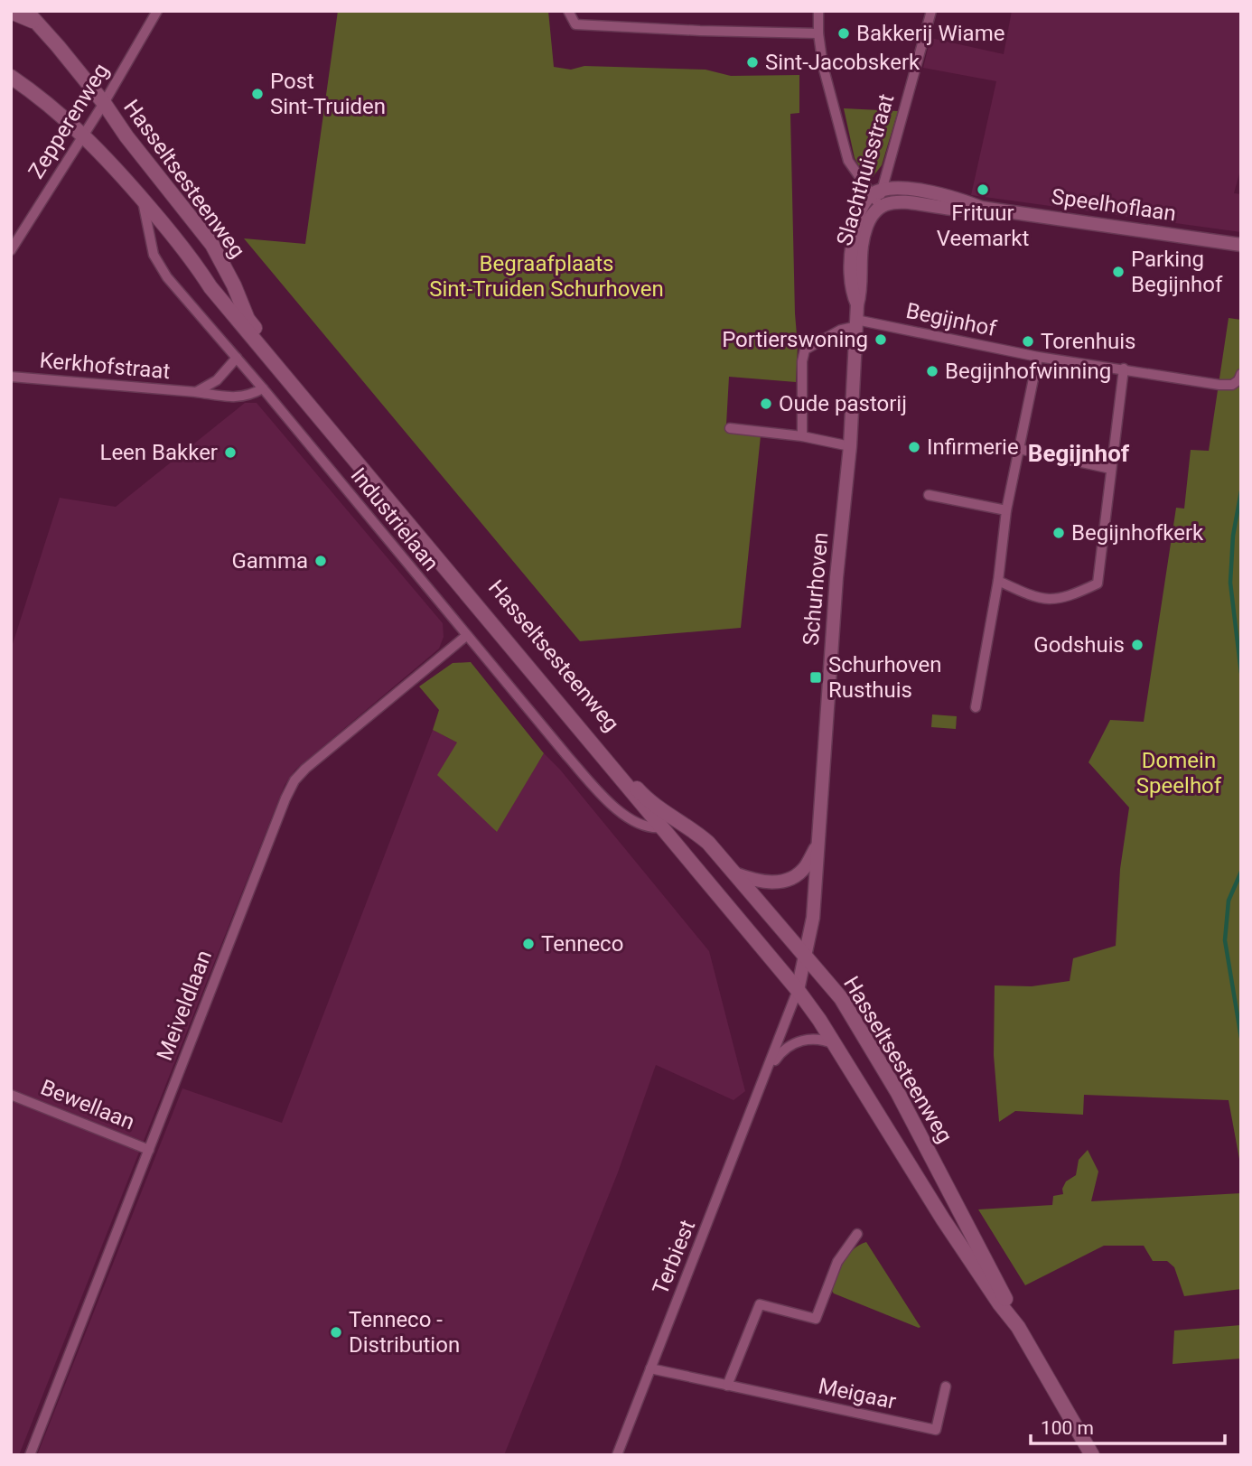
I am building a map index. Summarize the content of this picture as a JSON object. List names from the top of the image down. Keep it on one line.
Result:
{"streets":{"main road":["Hasseltsesteenweg"],"street":["Zepperenweg","Slachthuisstraat","Speelhoflaan","Begijnhof","Kerkhofstraat","Industrielaan","Schurhoven","Meiveldlaan","Bewellaan","Terbiest","Meigaar"]},"crossings":[["Zepperenweg","Hasseltsesteenweg"],["Slachthuisstraat","Speelhoflaan"],["Slachthuisstraat","Schurhoven"],["Hasseltsesteenweg","Industrielaan"],["Hasseltsesteenweg","Schurhoven"],["Hasseltsesteenweg","Terbiest"],["Speelhoflaan","Schurhoven"],["Begijnhof","Schurhoven"],["Kerkhofstraat","Industrielaan"],["Industrielaan","Meiveldlaan"],["Schurhoven","Terbiest"],["Meiveldlaan","Bewellaan"],["Terbiest","Meigaar"]],"districts":["Begijnhof"],"parks":["Begraafplaats Sint-Truiden Schurhoven","Domein Speelhof"],"places":{"other":["Bakkerij Wiame","Sint-Jacobskerk","Post Sint-Truiden","Frituur Veemarkt","Parking Begijnhof","Portierswoning","Torenhuis","Begijnhofwinning","Oude pastorij","Infirmerie","Leen Bakker","Begijnhofkerk","Gamma","Godshuis","Tenneco","Tenneco - Distribution"],"transit":["Schurhoven Rusthuis"]},"scale_bar":"100 m"}
